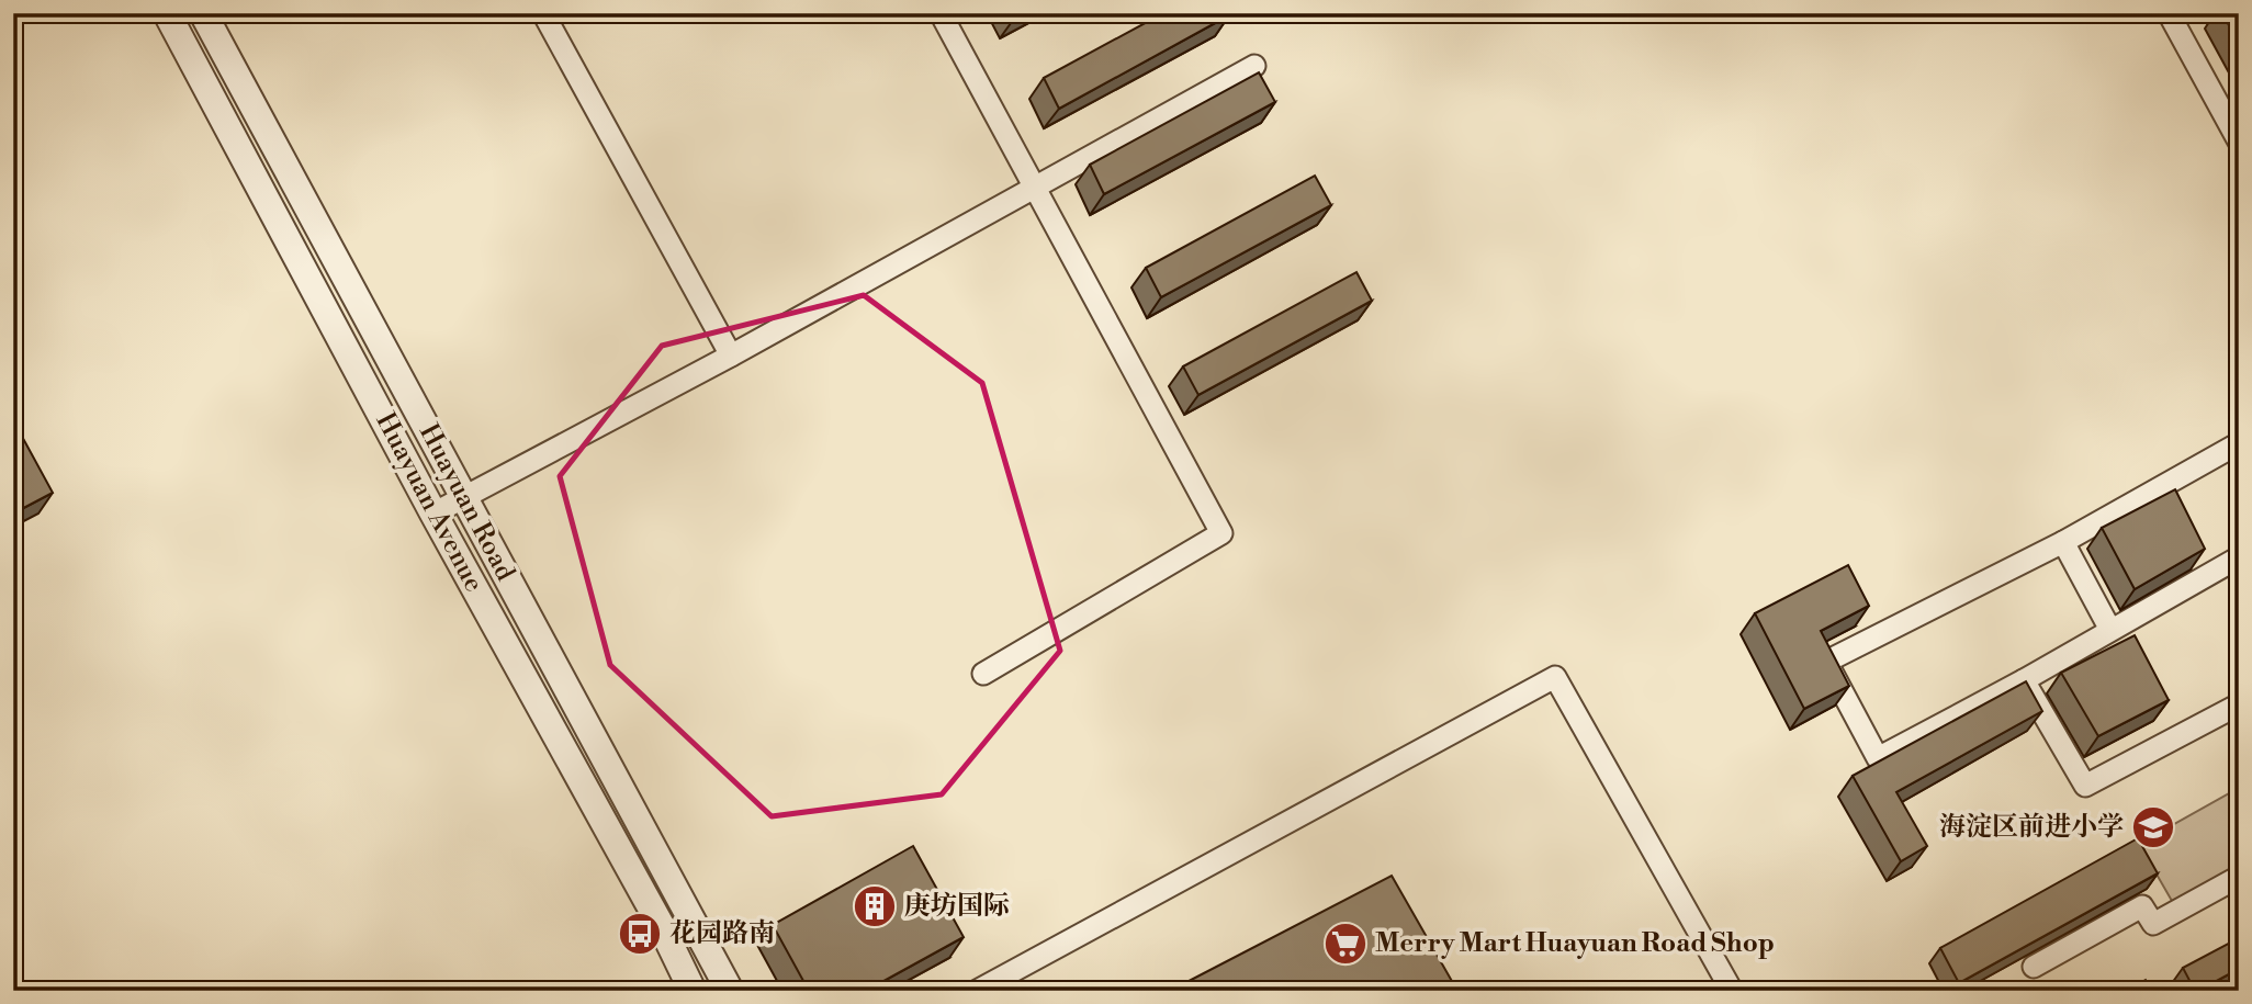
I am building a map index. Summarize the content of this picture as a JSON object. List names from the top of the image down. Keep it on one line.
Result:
{"streets":{"street":["Huayuan Avenue","Huayuan Road"]},"places":{"school or university":["海淀区前进小学"],"building":["庚坊国际"],"bus stop":["花园路南"],"supermarket":["Merry Mart Huayuan Road Shop"]}}
